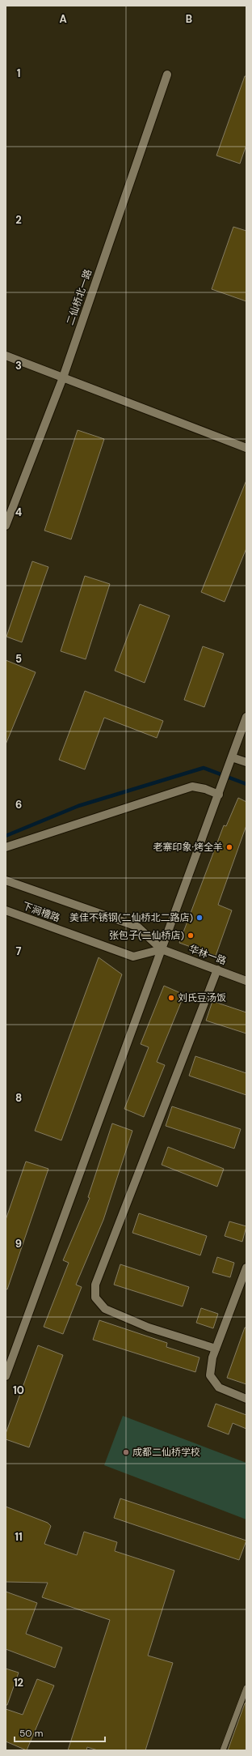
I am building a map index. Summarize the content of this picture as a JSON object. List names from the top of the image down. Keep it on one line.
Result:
{"streets":{"street":["二仙桥北一路","下涧槽路","华林一路"]},"crossings":[["下涧槽路","华林一路"]],"places":["老寨印象·烤全羊","美佳不锈钢(二仙桥北二路店)","张包子(二仙桥店)","刘氏豆汤饭","成都二仙桥学校"],"scale_bar":"50 m","grid":{"columns":["A","B"],"rows":["1","2","3","4","5","6","7","8","9","10","11","12"]}}
